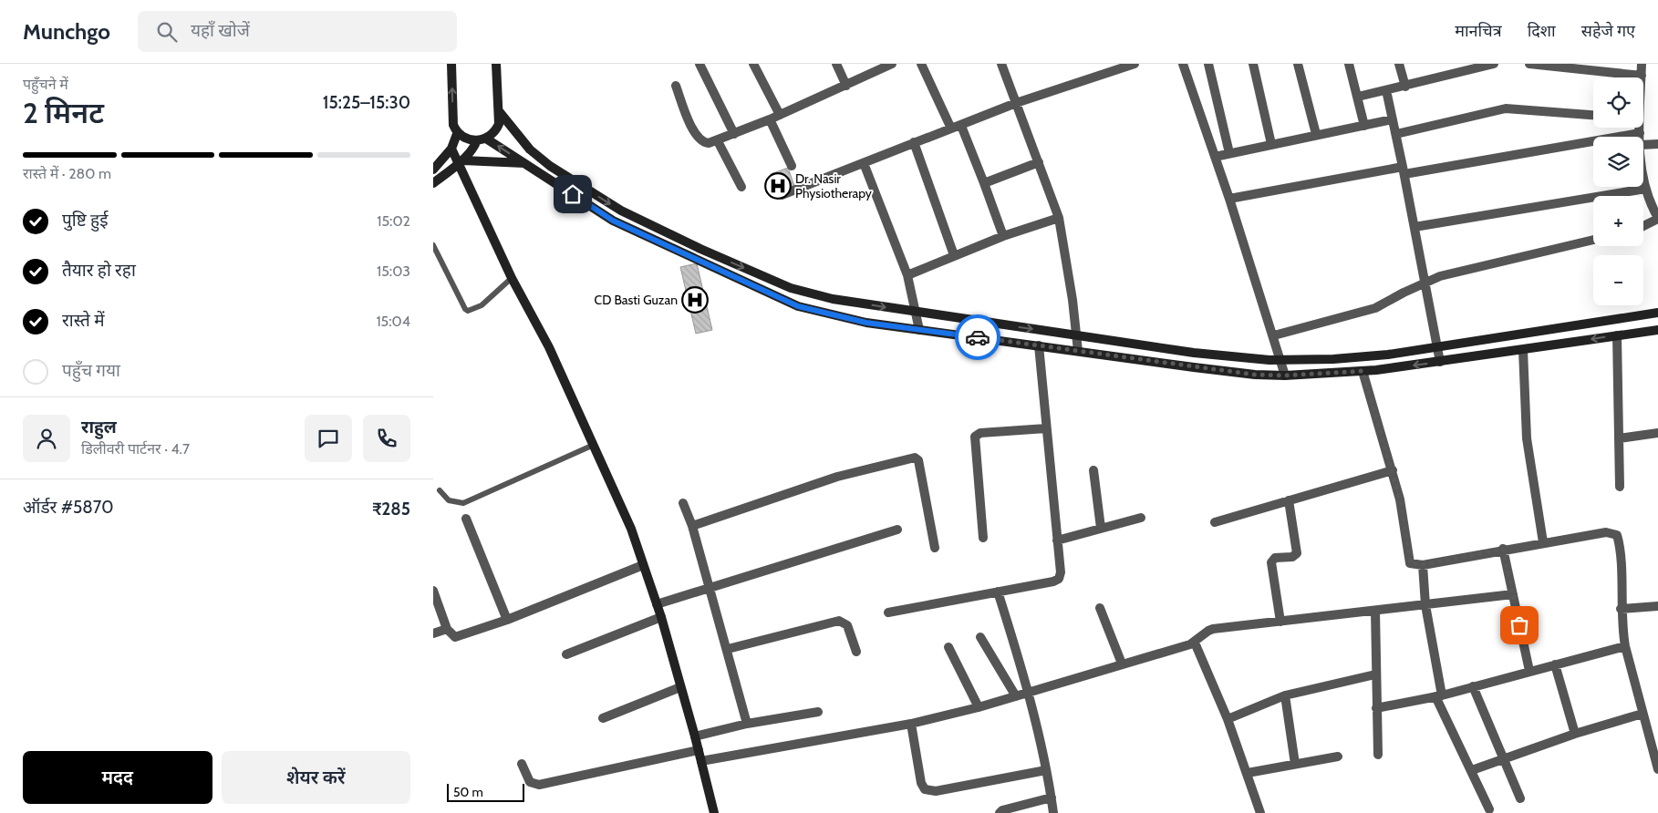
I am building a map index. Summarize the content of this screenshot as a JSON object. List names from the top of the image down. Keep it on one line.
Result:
{"places":{"hospital":["Dr. Nasir Physiotherapy","CD Basti Guzan"]},"scale_bar":"50 m","page":{"header":"Munchgo","search":"यहाँ खोजें","nav":["मानचित्र","दिशा","सहेजे गए"],"heading":["2 मिनट","पहुँचने में","15:25–15:30"],"panel":["राहुल","डिलीवरी पार्टनर · 4.7","ऑर्डर #5870","₹285"],"map_buttons":["+","−"],"bar":"रास्ते में · 280 m","list":[["पुष्टि हुई","15:02"],["तैयार हो रहा","15:03"],["रास्ते में","15:04"],"पहुँच गया"],"buttons":["मदद","शेयर करें"],"scale":"50 m"}}
